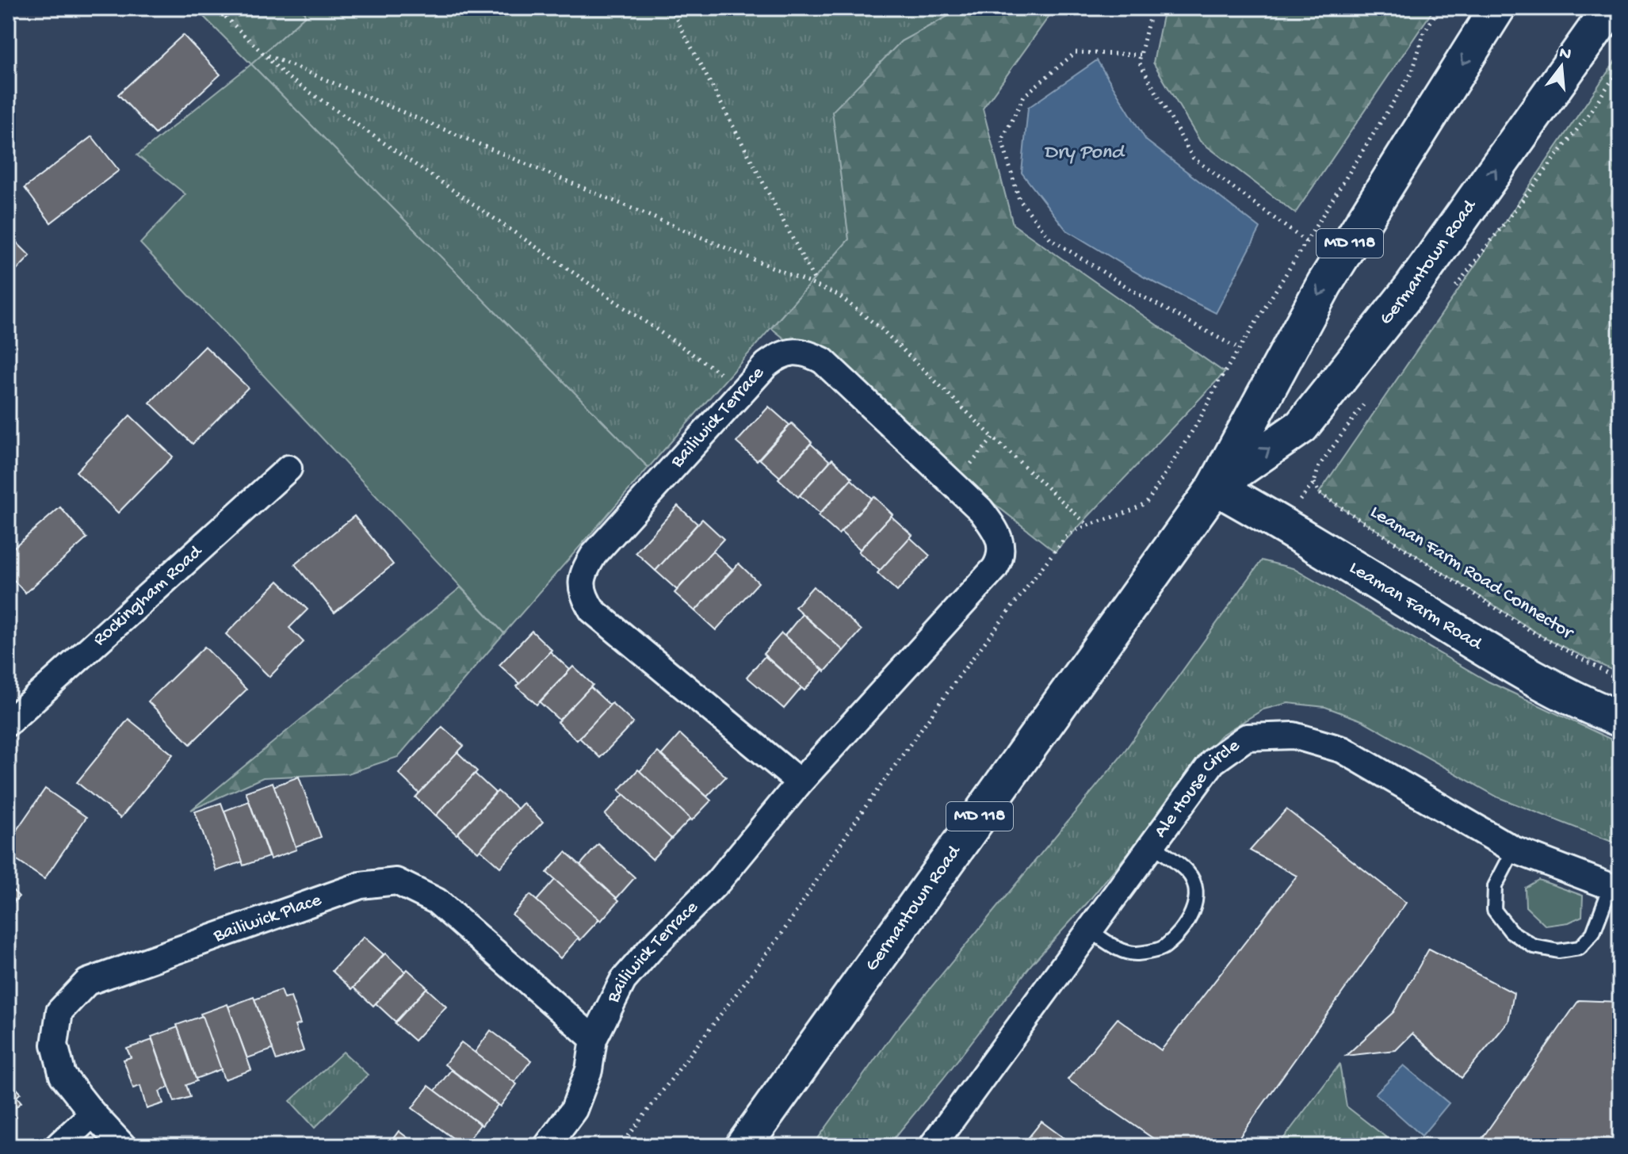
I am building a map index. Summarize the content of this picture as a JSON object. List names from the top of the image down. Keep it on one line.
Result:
{"streets":{"main road":["MD 118","Germantown Road","Leaman Farm Road"],"street":["Bailiwick Terrace","Rockingham Road","Ale House Circle","Bailiwick Place"],"path":["Leaman Farm Road Connector"]},"crossings":[["Germantown Road","Leaman Farm Road"],["Bailiwick Terrace","Bailiwick Place"]],"water":["Dry Pond"],"north":"top"}
